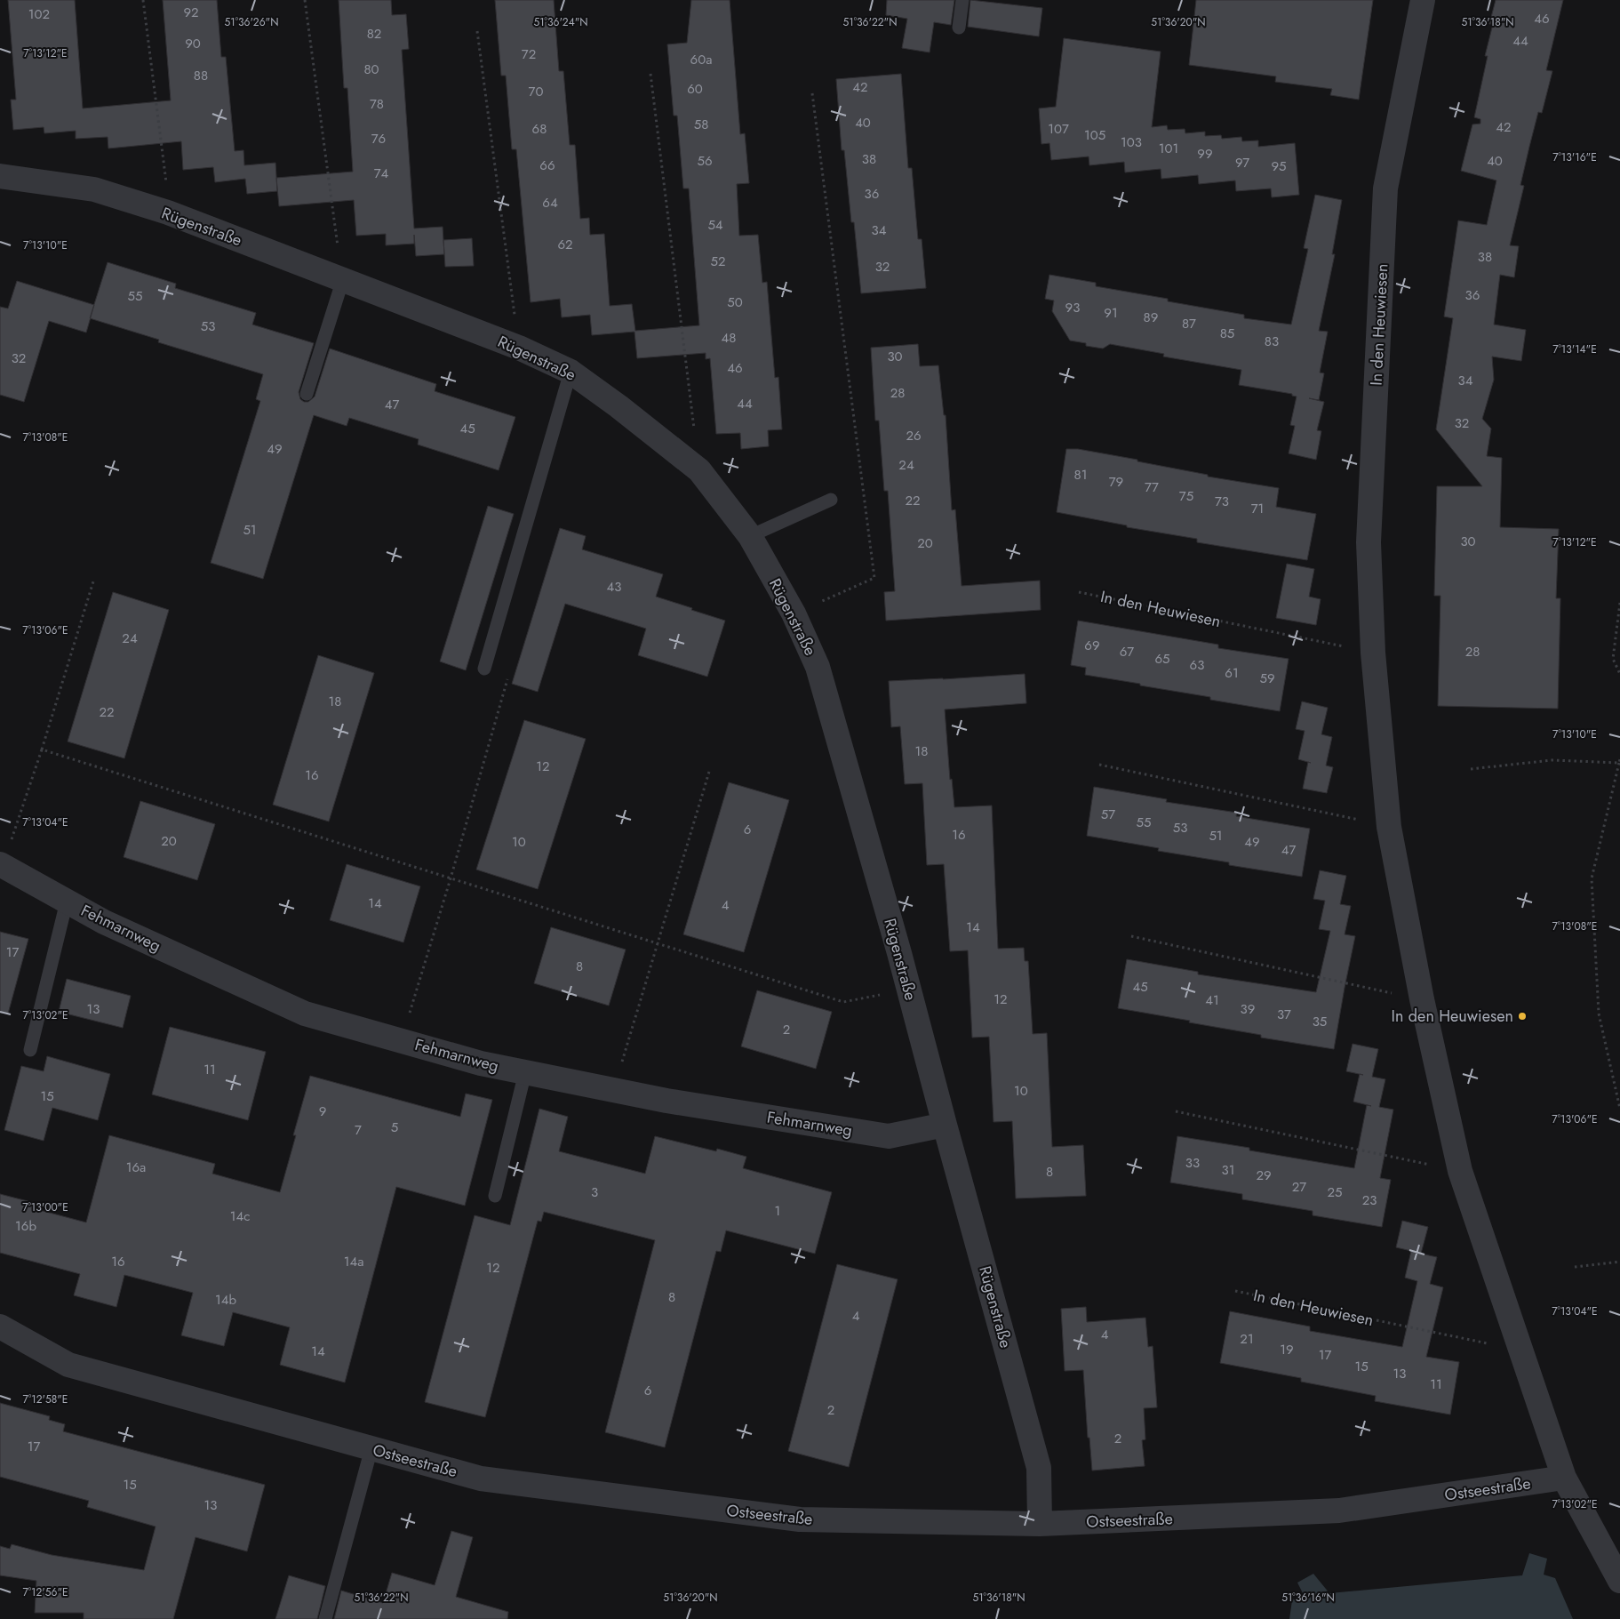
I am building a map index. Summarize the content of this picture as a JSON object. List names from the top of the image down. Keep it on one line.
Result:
{"streets":{"street":["Rügenstraße","In den Heuwiesen","Fehmarnweg","Ostseestraße"]},"crossings":[["Rügenstraße","Fehmarnweg"],["Rügenstraße","Ostseestraße"],["In den Heuwiesen","Ostseestraße"]],"places":["In den Heuwiesen"],"house_numbers":["92","102","46","82","44","90","72","60a","80","88","42","60","70","78","40","58","42","68","107","105","76","103","101","99","38","56","40","97","66","95","74","36","64","54","34","62","38","52","32","36","55","50","93","91","89","87","53","85","48","83","30","32","46","34","28","44","47","32","45","26","49","24","81","79","77","75","22","73","71","51","30","20","43","24","69","67","28","65","63","61","59","18","22","18","12","16","57","55","53","6","16","51","20","10","49","47","14","4","14","17","8","45","12","41","13","39","37","35","2","11","10","15","9","5","7","33","16a","31","8","29","27","3","25","23","1","14c","16b","16","14a","12","8","14b","4","4","21","19","14","17","15","13","11","6","2","2","17","15","13"],"coordinates":["51°36'26\"N","51°36'24\"N","51°36'22\"N","51°36'20\"N","51°36'18\"N","7°13'12\"E","7°13'16\"E","7°13'10\"E","7°13'14\"E","7°13'08\"E","7°13'06\"E","7°13'04\"E","7°13'02\"E","7°13'00\"E","7°12'58\"E","7°12'56\"E","51°36'16\"N"]}
